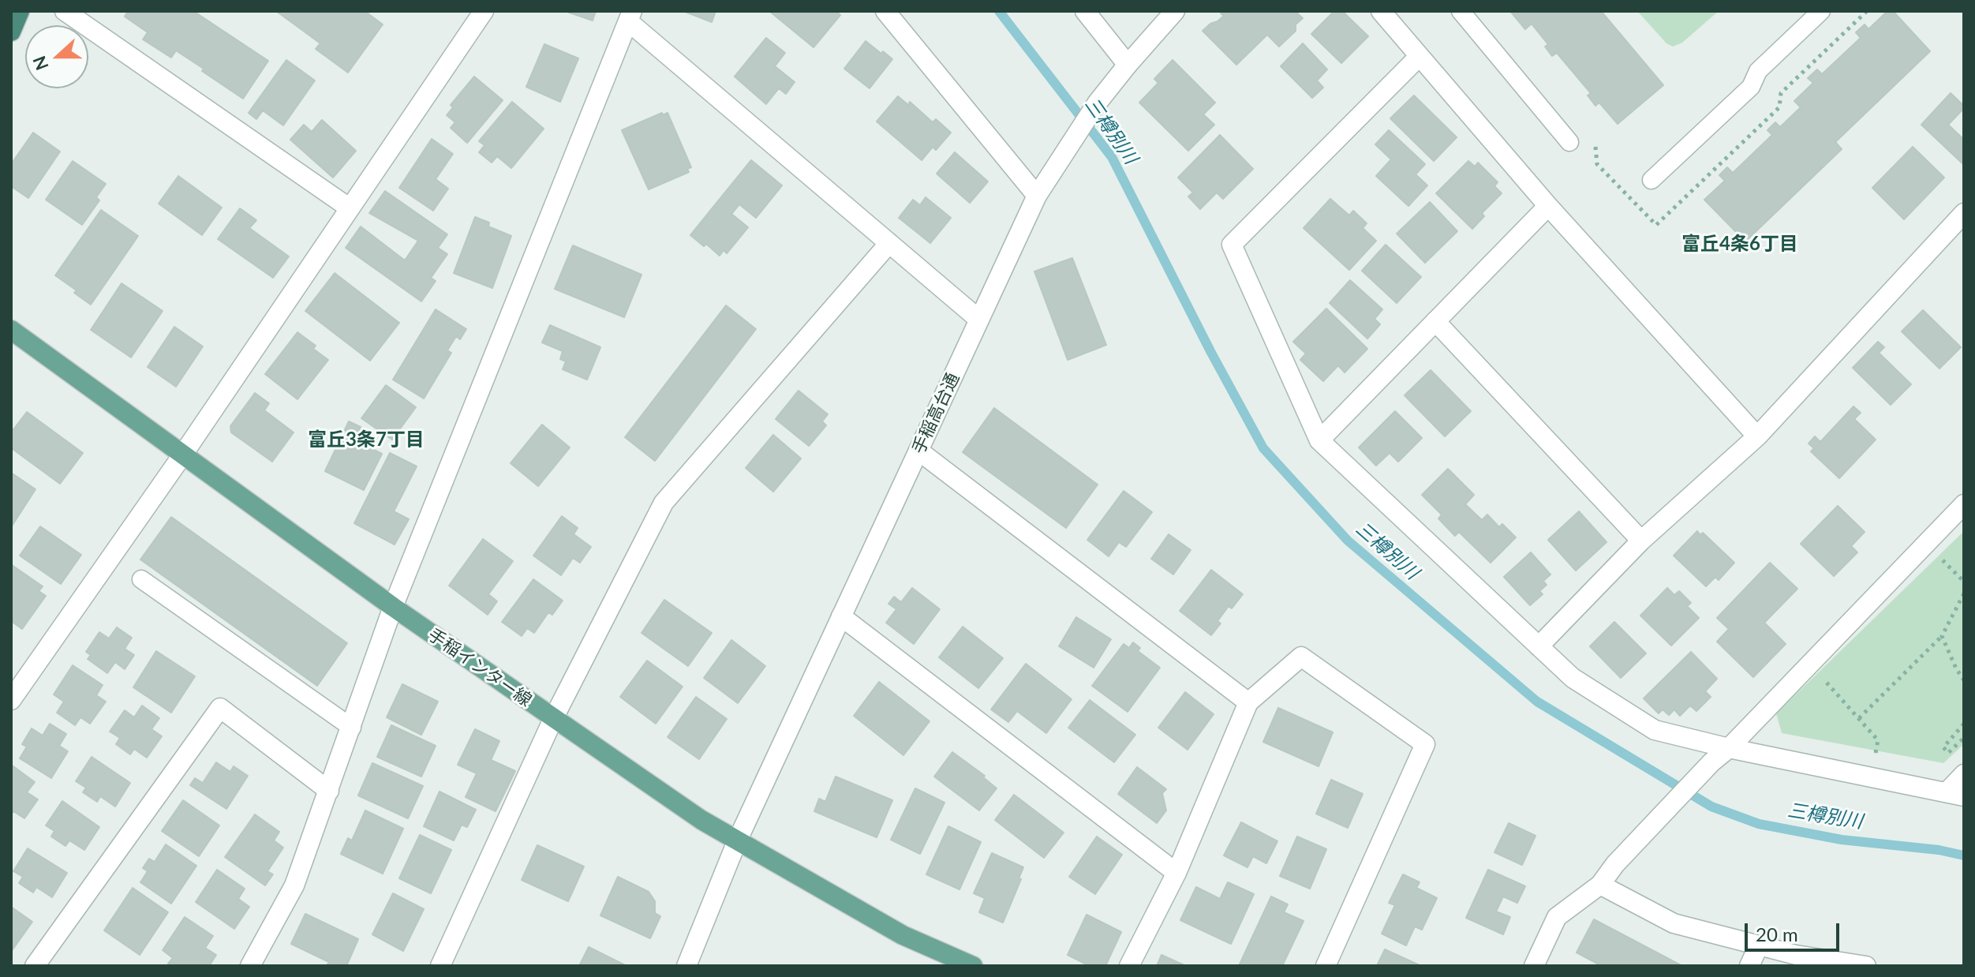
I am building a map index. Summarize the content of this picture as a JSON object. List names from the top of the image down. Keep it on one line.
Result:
{"streets":{"main road":["手稲インター線"],"street":["手稲高台通"]},"crossings":[["手稲高台通","手稲インター線"]],"districts":["富丘4条6丁目","富丘3条7丁目"],"water":["三樽別川"],"scale_bar":"20 m","north":"left"}
